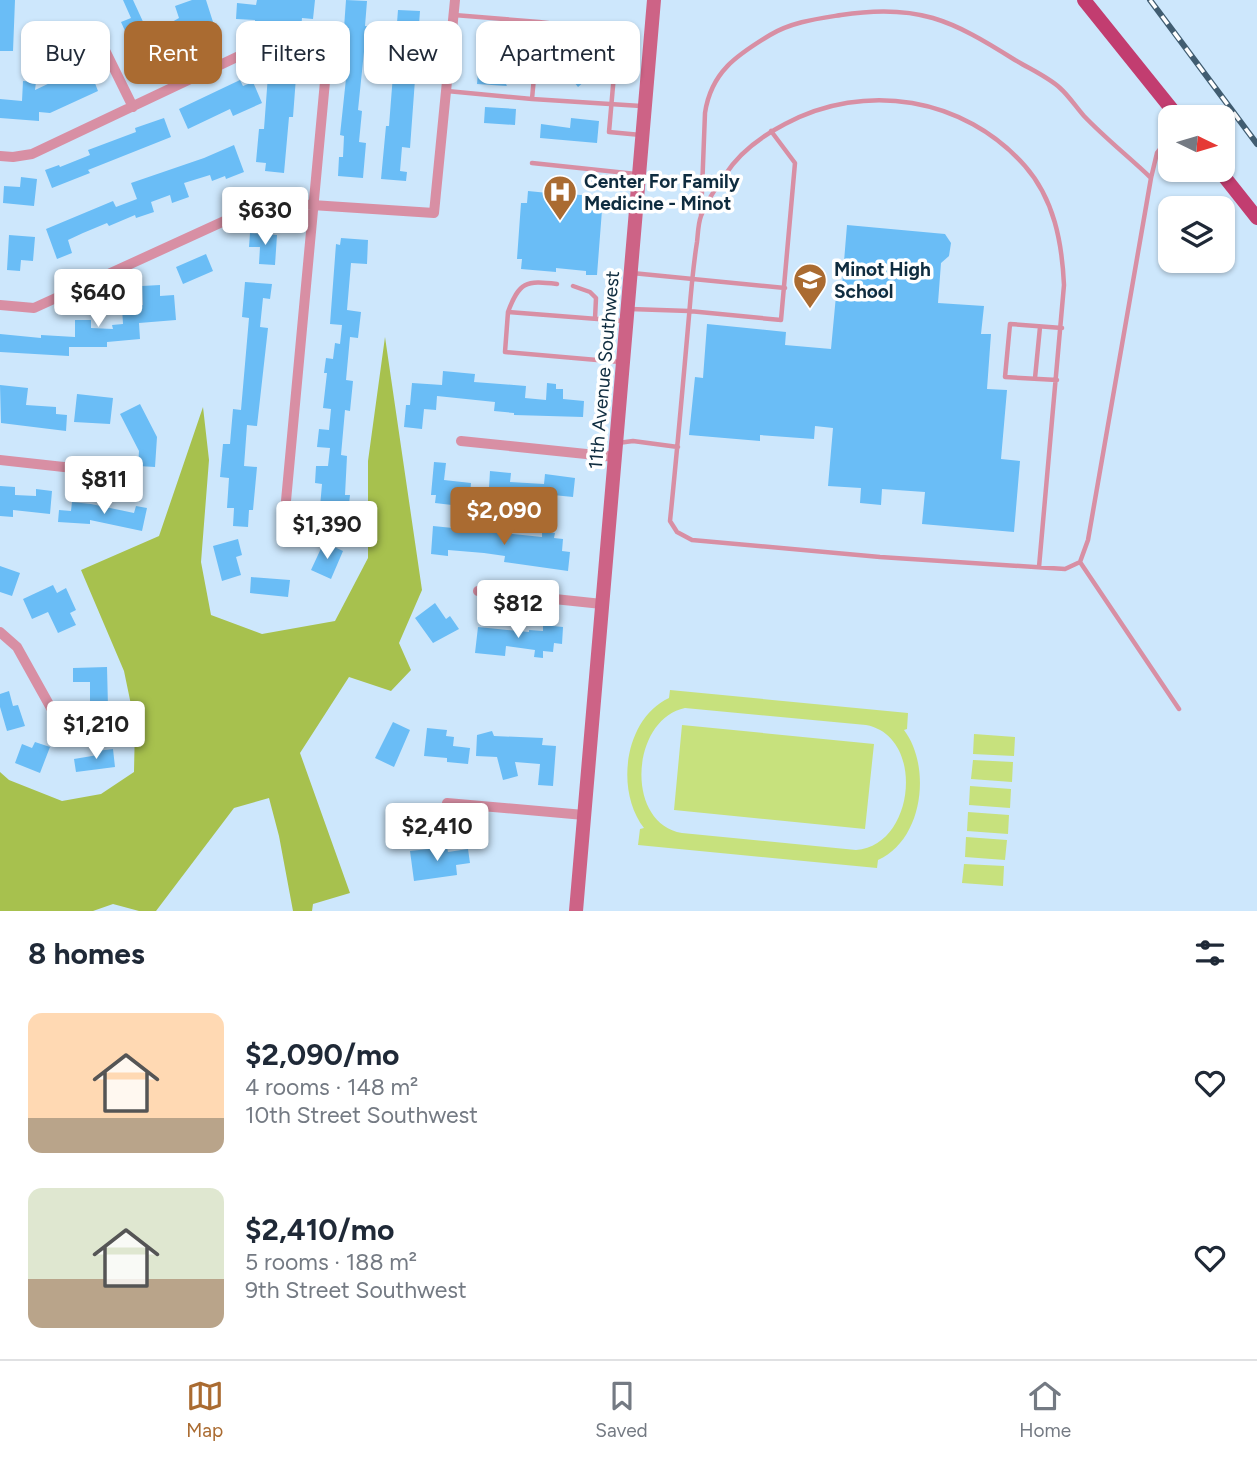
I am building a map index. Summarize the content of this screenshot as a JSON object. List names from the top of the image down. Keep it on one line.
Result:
{"streets":{"street":["11th Avenue Southwest"]},"places":{"hospital":["Center For Family Medicine - Minot"],"school or university":["Minot High School"]},"north":"right","page":{"chip":["Buy","Rent","Filters","New","Apartment"],"price":["$630","$640","$811","$2,090","$1,390","$812","$1,210","$2,410"],"heading":"8 homes","list":[{"name":"$2,090/mo","note":"4 rooms · 148 m² · 10th Street Southwest"},{"name":"$2,410/mo","note":"5 rooms · 188 m² · 9th Street Southwest"}],"tabs":["Map","Saved","Home"]}}
